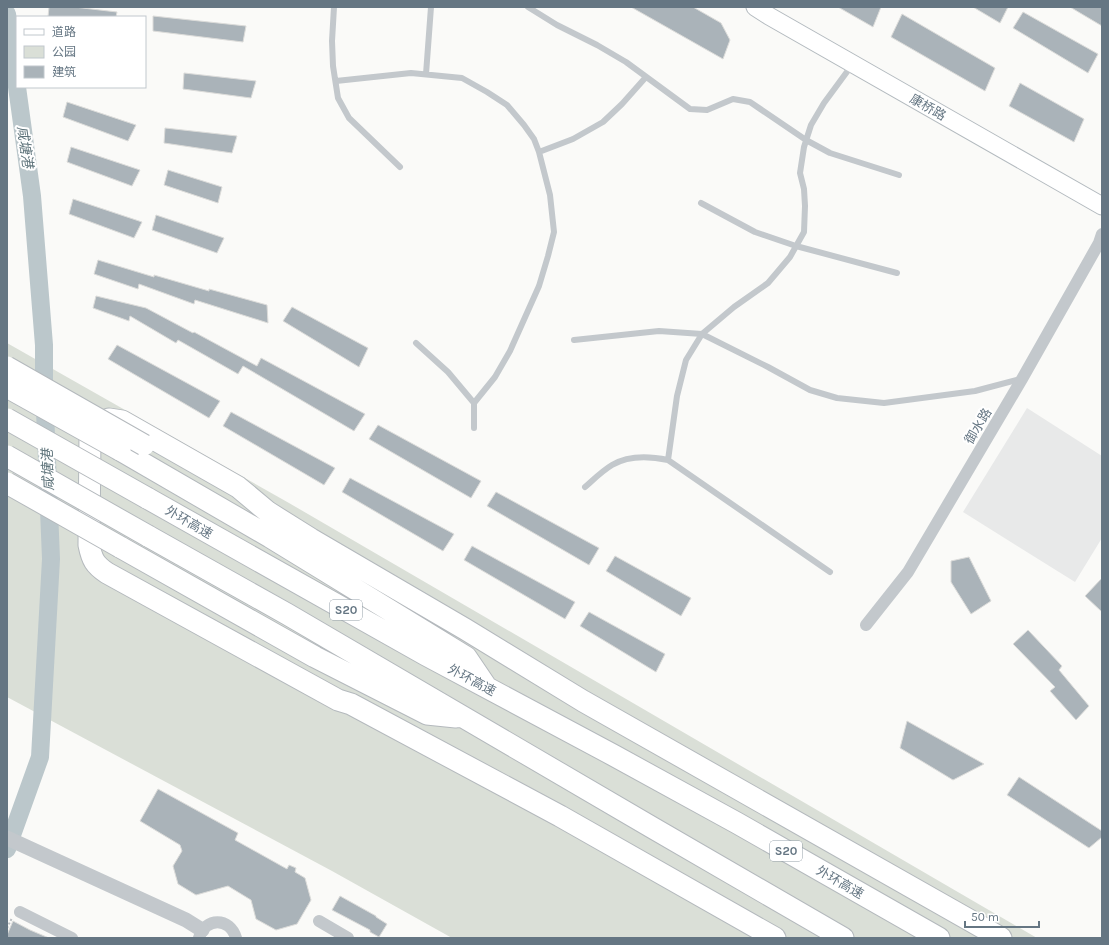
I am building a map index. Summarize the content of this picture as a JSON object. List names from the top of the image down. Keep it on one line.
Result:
{"streets":{"highway":["外环高速","S20"],"main road":["康桥路"],"street":["御水路"]},"water":["咸塘港"],"legend":["道路","公园","建筑"],"scale_bar":"50 m"}
